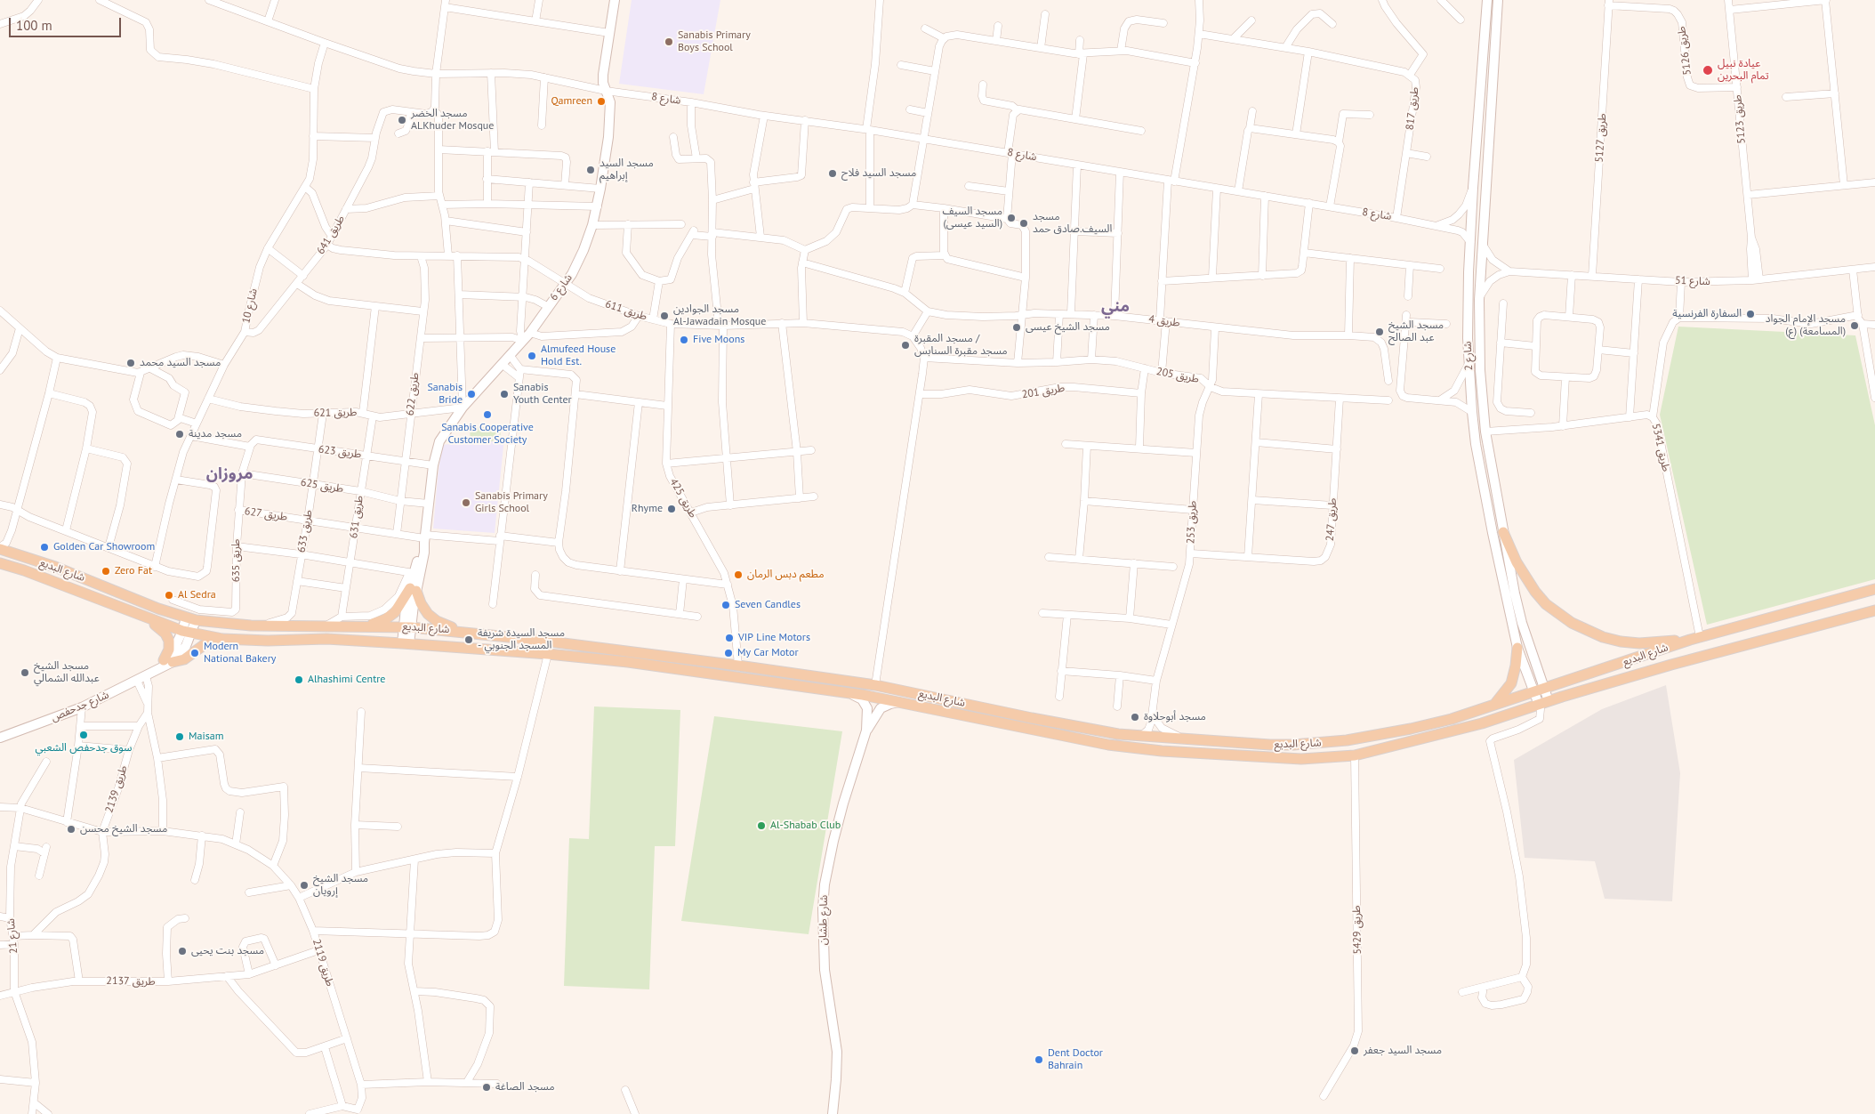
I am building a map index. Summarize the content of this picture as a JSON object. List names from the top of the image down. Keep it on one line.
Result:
{"streets":{"main road":["شارع البديع"],"street":["طريق 5126","شارع 8","طريق 817","طريق 5123","طريق 5127","طريق 641","شارع 51","شارع 6","شارع 10","طريق 611","طريق 4","شارع 2","طريق 205","طريق 201","طريق 622","طريق 621","طريق 5341","طريق 623","طريق 625","طريق 425","طريق 627","طريق 631","طريق 247","طريق 253","طريق 633","طريق 635","شارع جدحفص","طريق 2139","شارع طشان","طريق 5429","شارع 21","طريق 2119","طريق 2137"]},"crossings":[["طريق 5126","طريق 5123"],["طريق 5126","طريق 5127"],["شارع 8","طريق 817"],["شارع 8","شارع 6"],["شارع 8","شارع 2"],["طريق 5123","شارع 51"],["طريق 5127","شارع 51"],["طريق 641","شارع 10"],["طريق 641","طريق 611"],["شارع 6","طريق 611"],["شارع 6","طريق 621"],["شارع 6","طريق 623"],["شارع 6","طريق 625"],["شارع 6","طريق 627"],["شارع 6","شارع البديع"],["شارع 10","طريق 621"],["طريق 611","طريق 622"],["طريق 611","طريق 425"],["طريق 4","طريق 253"],["شارع 2","طريق 5341"],["شارع 2","شارع البديع"],["طريق 205","طريق 247"],["طريق 205","طريق 253"],["طريق 622","طريق 621"],["طريق 622","طريق 623"],["طريق 622","طريق 625"],["طريق 622","طريق 627"],["طريق 621","طريق 631"],["طريق 621","طريق 633"],["طريق 5341","شارع البديع"],["طريق 623","طريق 631"],["طريق 623","طريق 633"],["طريق 623","طريق 635"],["طريق 625","طريق 631"],["طريق 625","طريق 633"],["طريق 625","طريق 635"],["طريق 425","شارع البديع"],["طريق 627","طريق 631"],["طريق 627","طريق 633"],["طريق 627","طريق 635"],["طريق 247","طريق 253"],["طريق 253","شارع البديع"],["طريق 633","شارع البديع"],["شارع البديع","شارع جدحفص"],["شارع البديع","طريق 5429"],["طريق 2139","طريق 2119"],["شارع 21","طريق 2119"],["شارع 21","طريق 2137"],["طريق 2119","طريق 2137"]],"districts":["مني","مروزان"],"places":["Sanabis Primary Boys School","عيادة نبيل تمام البحرين","Qamreen","مسجد الخضر ALKhuder Mosque","مسجد السيد إبراهيم","مسجد السيد فلاح","مسجد السيف (السيد عيسى)","مسجد السيف.صادق حمد","السفارة الفرنسية","مسجد الجوادين Al-Jawadain Mosque","مسجد الإمام الجواد (ع) (المسامعة)","مسجد الشيخ عيسى","مسجد الشيخ عبد الصالح","Five Moons","مسجد المقبرة / مسجد مقبرة السنابس","Almufeed House Hold Est.","مسجد السيد محمد","Sanabis Bride","Sanabis Youth Center","Sanabis Cooperative Customer Society","مسجد مدينة","Sanabis Primary Girls School","Rhyme","Golden Car Showroom","Zero Fat","مطعم دبس الرمان","Al Sedra","Seven Candles","VIP Line Motors","مسجد السيدة شريفة - المسجد الجنوبي","Modern National Bakery","My Car Motor","مسجد الشيخ عبدالله الشمالي","Alhashimi Centre","مسجد أبوحلاوة","سوق جدحفص الشعبي","Maisam","Al-Shabab Club","مسجد الشيخ محسن","مسجد الشيخ إرويان","مسجد بنت يحيى","مسجد السيد جعفر","Dent Doctor Bahrain","مسجد الصاغة"],"scale_bar":"100 m"}
